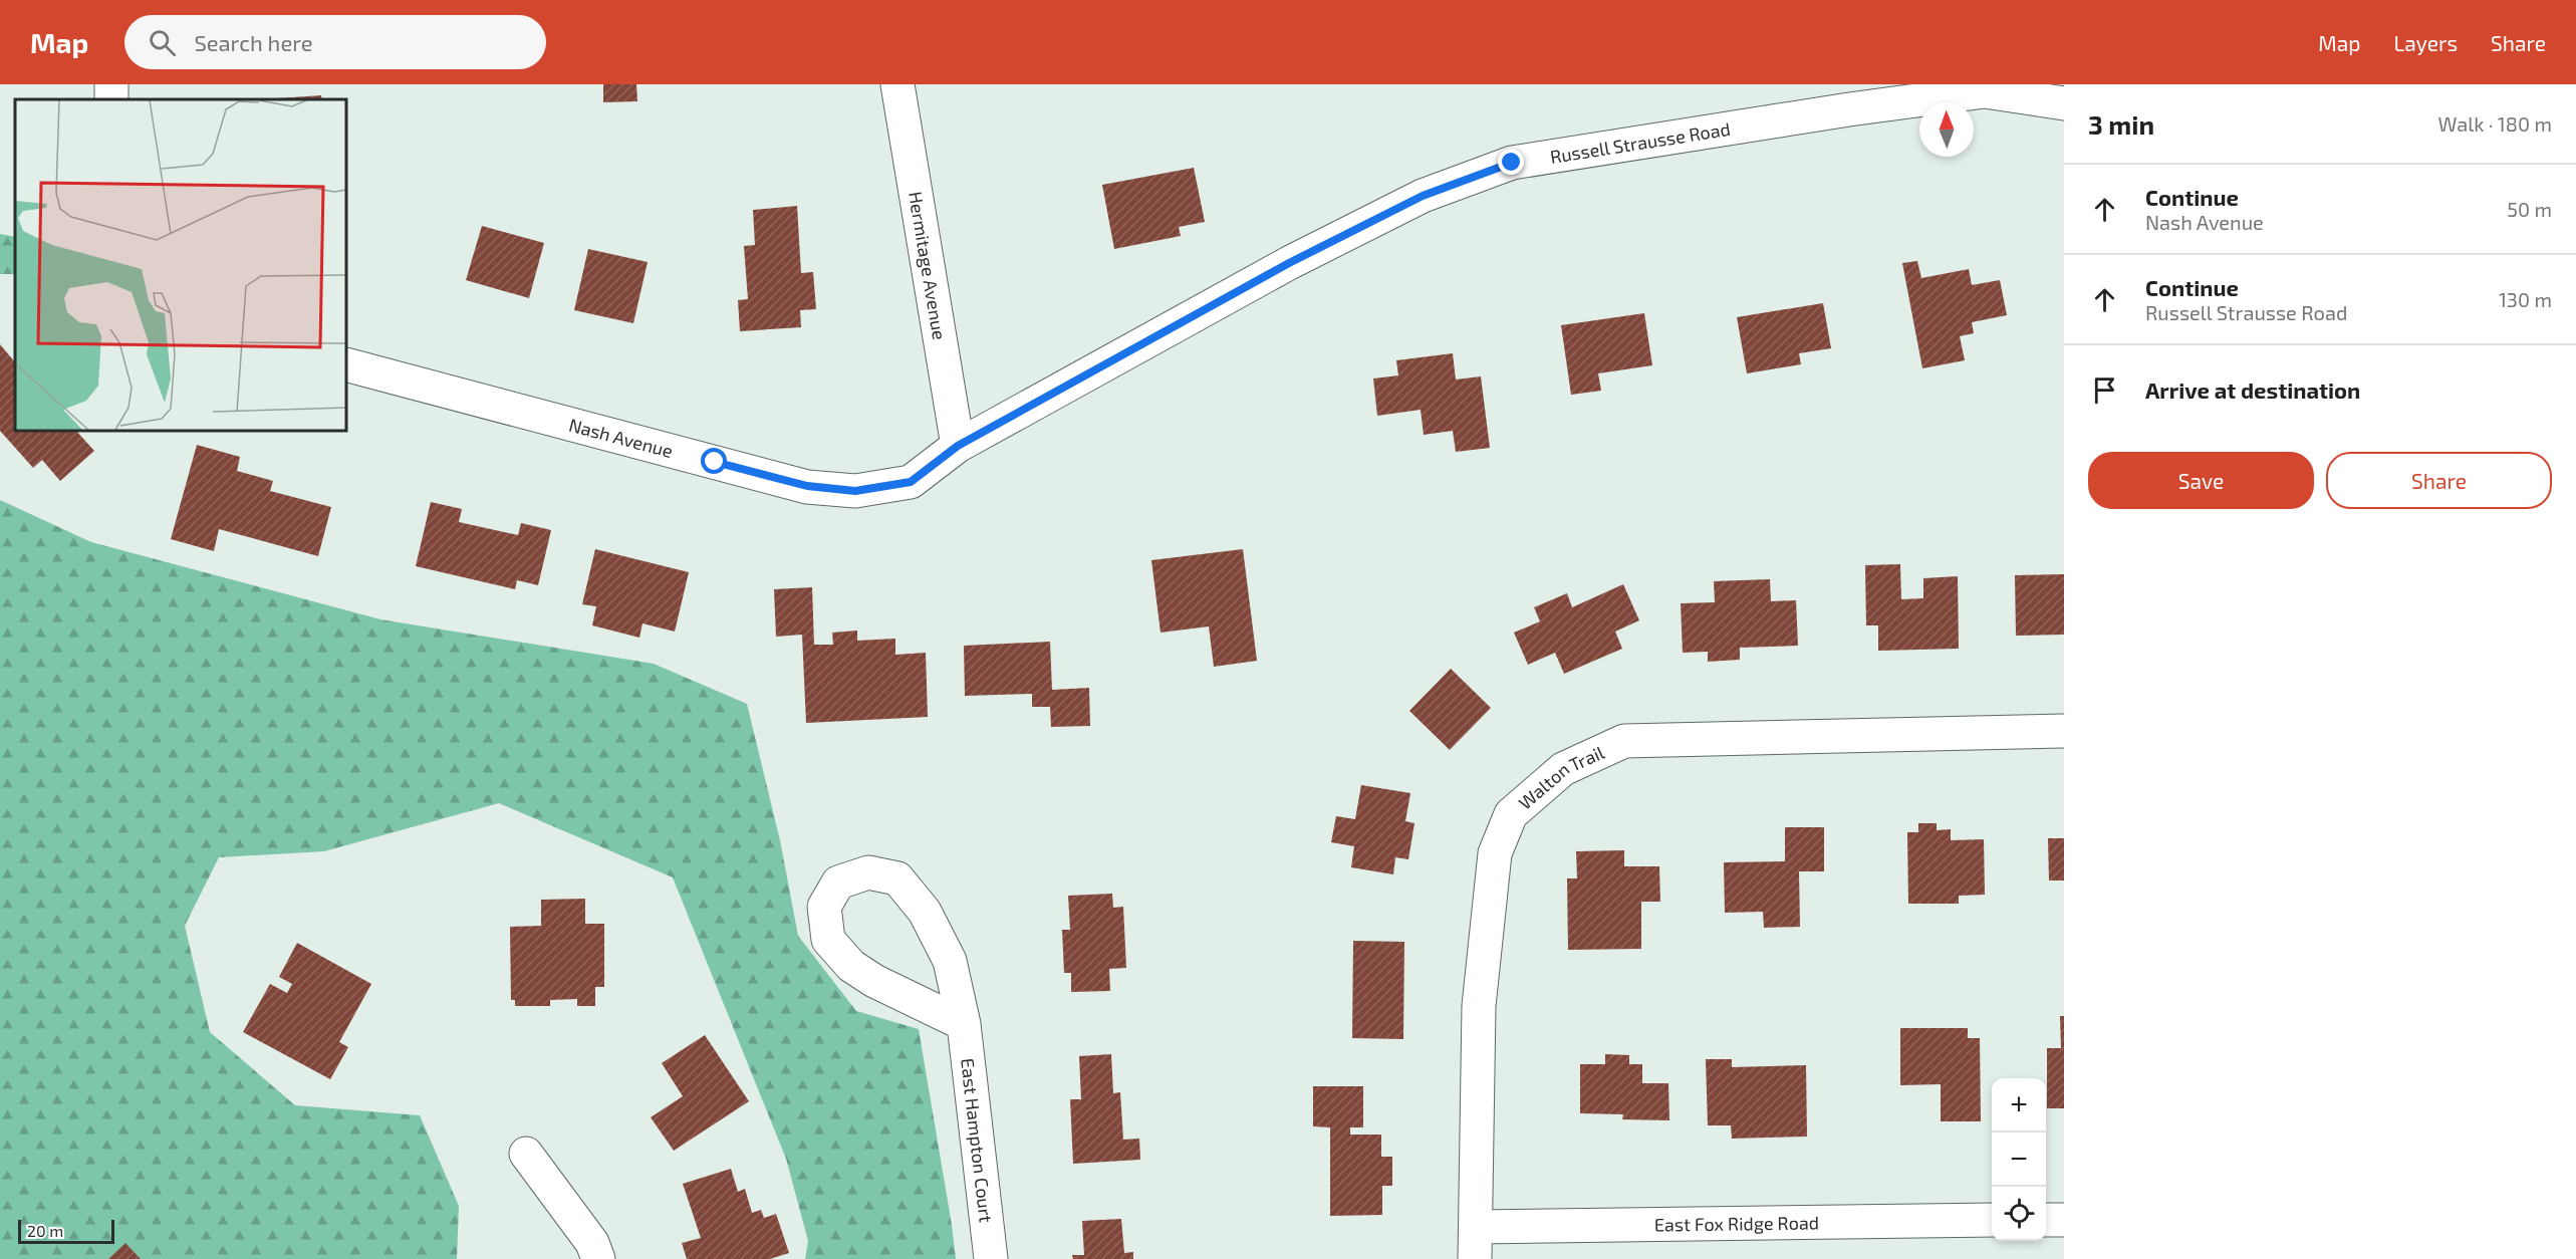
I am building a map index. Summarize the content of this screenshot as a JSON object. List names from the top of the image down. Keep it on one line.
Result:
{"streets":{"street":["Russell Strausse Road","Hermitage Avenue","Nash Avenue","Walton Trail","East Hampton Court","East Fox Ridge Road"]},"crossings":[["Russell Strausse Road","Hermitage Avenue"],["Russell Strausse Road","Nash Avenue"],["Hermitage Avenue","Nash Avenue"],["Walton Trail","East Fox Ridge Road"]],"scale_bar":"20 m","north":"top","page":{"header":"Map","search":"Search here","nav":["Map","Layers","Share"],"heading":["3 min","Walk · 180 m"],"list":[["Continue","Nash Avenue","50 m"],["Continue","Russell Strausse Road","130 m"],"Arrive at destination"],"buttons":["Save","Share"],"map_buttons":["+","−"],"scale":"20 m"}}
